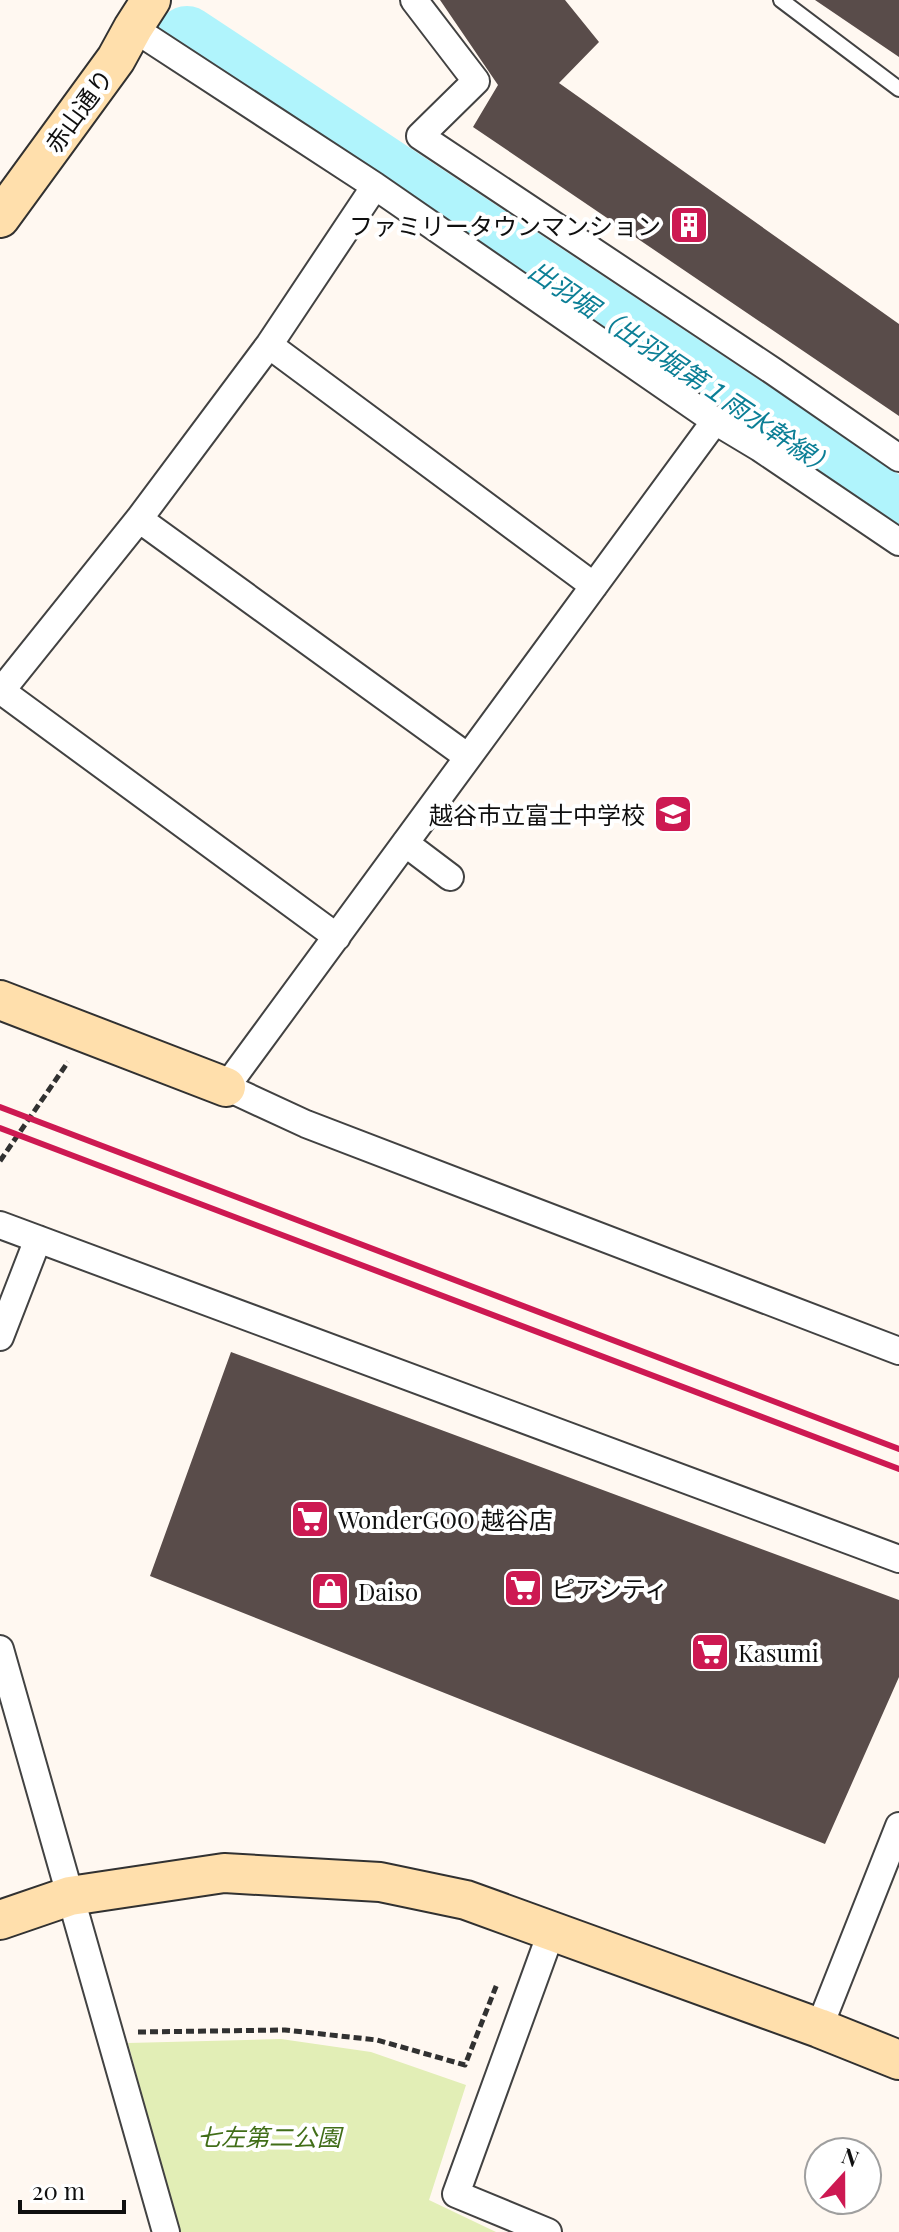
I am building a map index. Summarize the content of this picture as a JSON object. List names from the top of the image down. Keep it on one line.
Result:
{"streets":{"street":["赤山通り"]},"water":["出羽堀（出羽堀第１雨水幹線）"],"parks":["七左第二公園"],"places":{"building":["ファミリータウンマンション"],"school or university":["越谷市立富士中学校"],"supermarket":["WonderGOO 越谷店","ピアシティ","Kasumi"],"shop":["Daiso"]},"scale_bar":"20 m","north":"top"}
